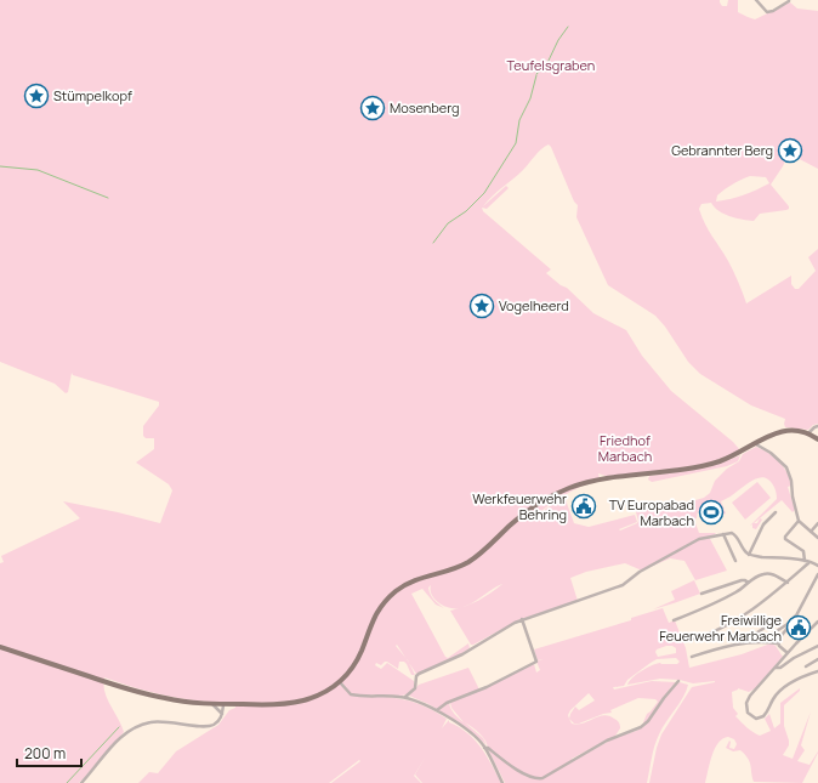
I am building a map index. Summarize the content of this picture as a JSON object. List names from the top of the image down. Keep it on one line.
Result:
{"parks":["Teufelsgraben","Friedhof Marbach"],"places":{"place":["Stümpelkopf","Mosenberg","Gebrannter Berg","Vogelheerd"],"public building":["Werkfeuerwehr Behring","Freiwillige Feuerwehr Marbach"],"sports":["TV Europabad Marbach"]},"scale_bar":"200 m"}
